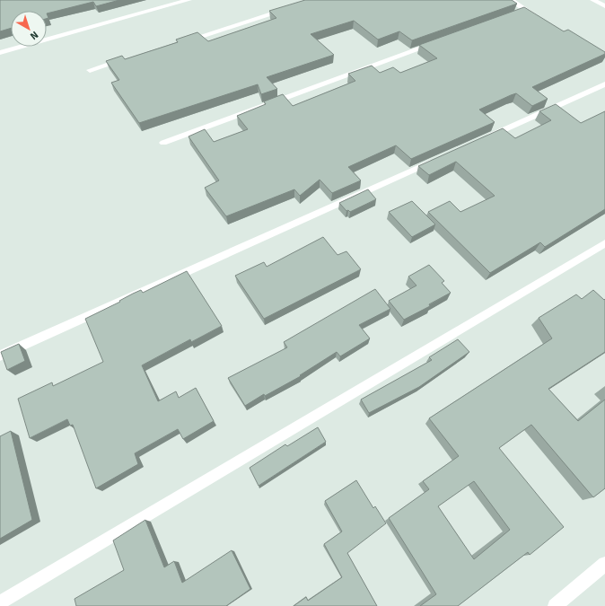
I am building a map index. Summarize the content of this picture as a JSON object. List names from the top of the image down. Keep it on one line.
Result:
{"north":"bottom right"}
